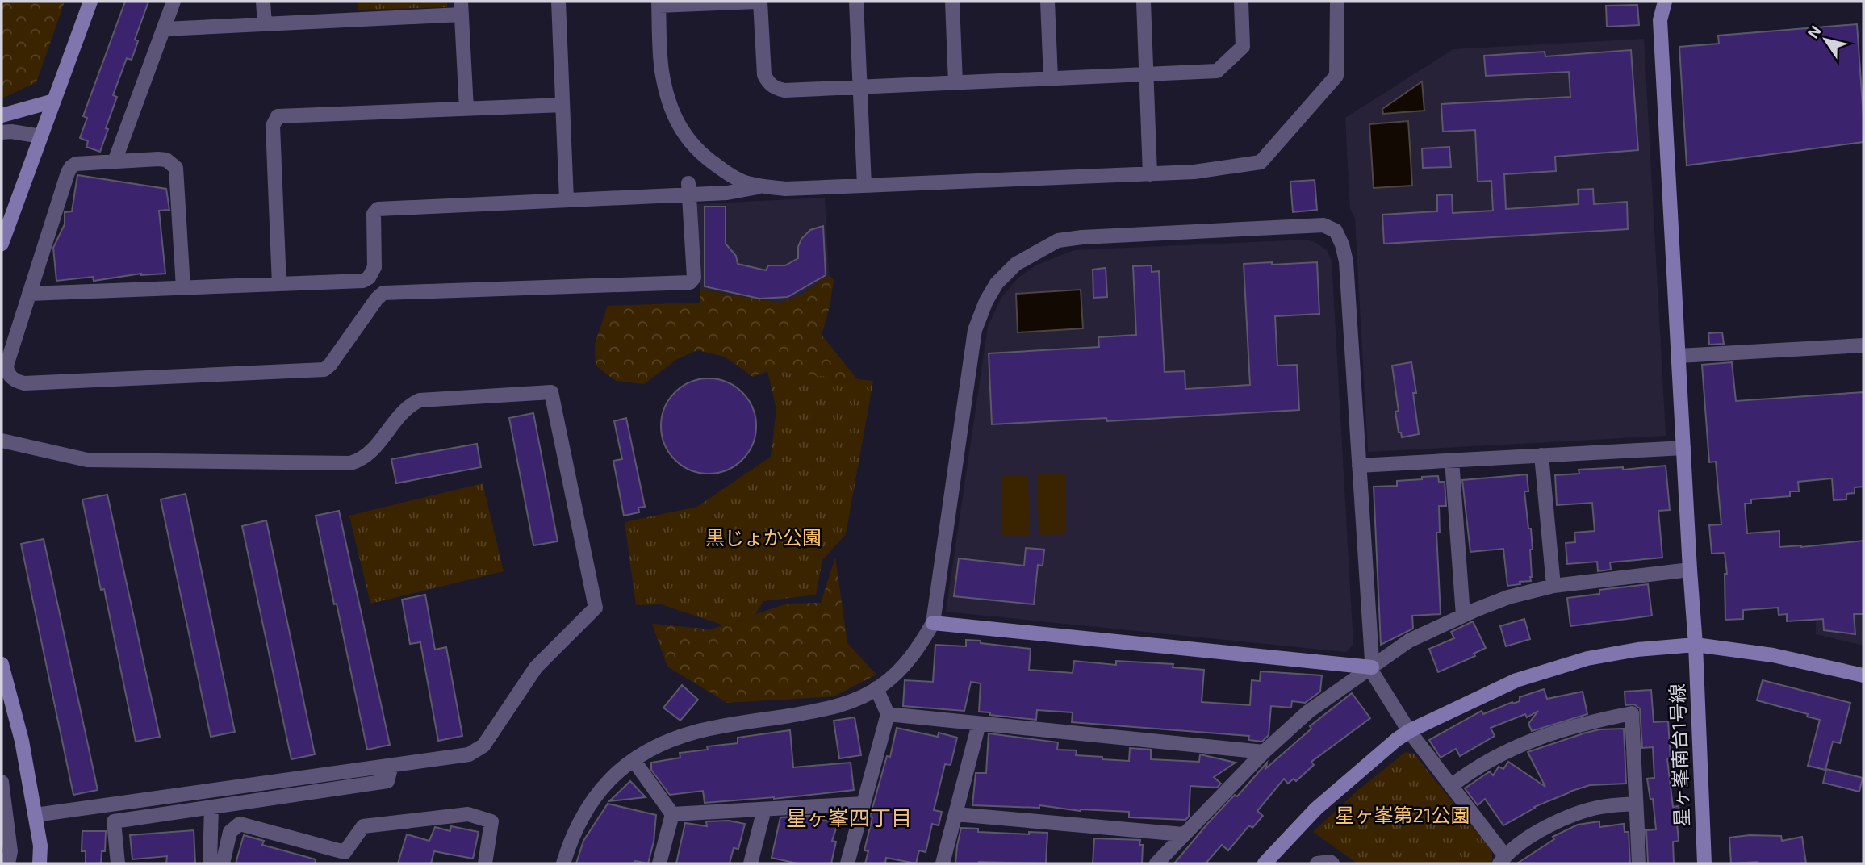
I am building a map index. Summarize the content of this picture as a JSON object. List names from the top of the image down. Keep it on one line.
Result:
{"streets":{"street":["星ヶ峯南台1号線"]},"districts":["星ヶ峯四丁目"],"parks":["黒じょか公園","星ヶ峯第21公園"],"north":"top left"}
